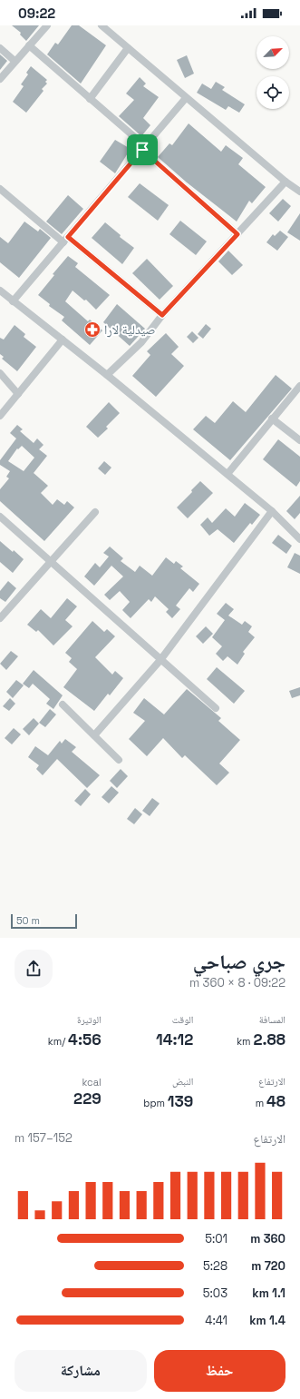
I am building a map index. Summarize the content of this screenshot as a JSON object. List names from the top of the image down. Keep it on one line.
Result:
{"places":{"pharmacy":["صيدلية لارا"]},"scale_bar":"50 m","north":"top right","page":{"status":"09:22","scale":"50 m","heading":["جري صباحي","09:22 · 8 × 360 m"],"stats":[["المسافة","2.88 km"],["الوقت","14:12"],["الوتيرة","4:56 /km"],["الارتفاع","48 m"],["النبض","139 bpm"],["kcal","229"]],"chart":["الارتفاع","152–157 m"],"list":[{"name":"360 m","note":"5:01"},{"name":"720 m","note":"5:28"},{"name":"1.1 km","note":"5:03"},{"name":"1.4 km","note":"4:41"}],"buttons":["حفظ","مشاركة"]}}
